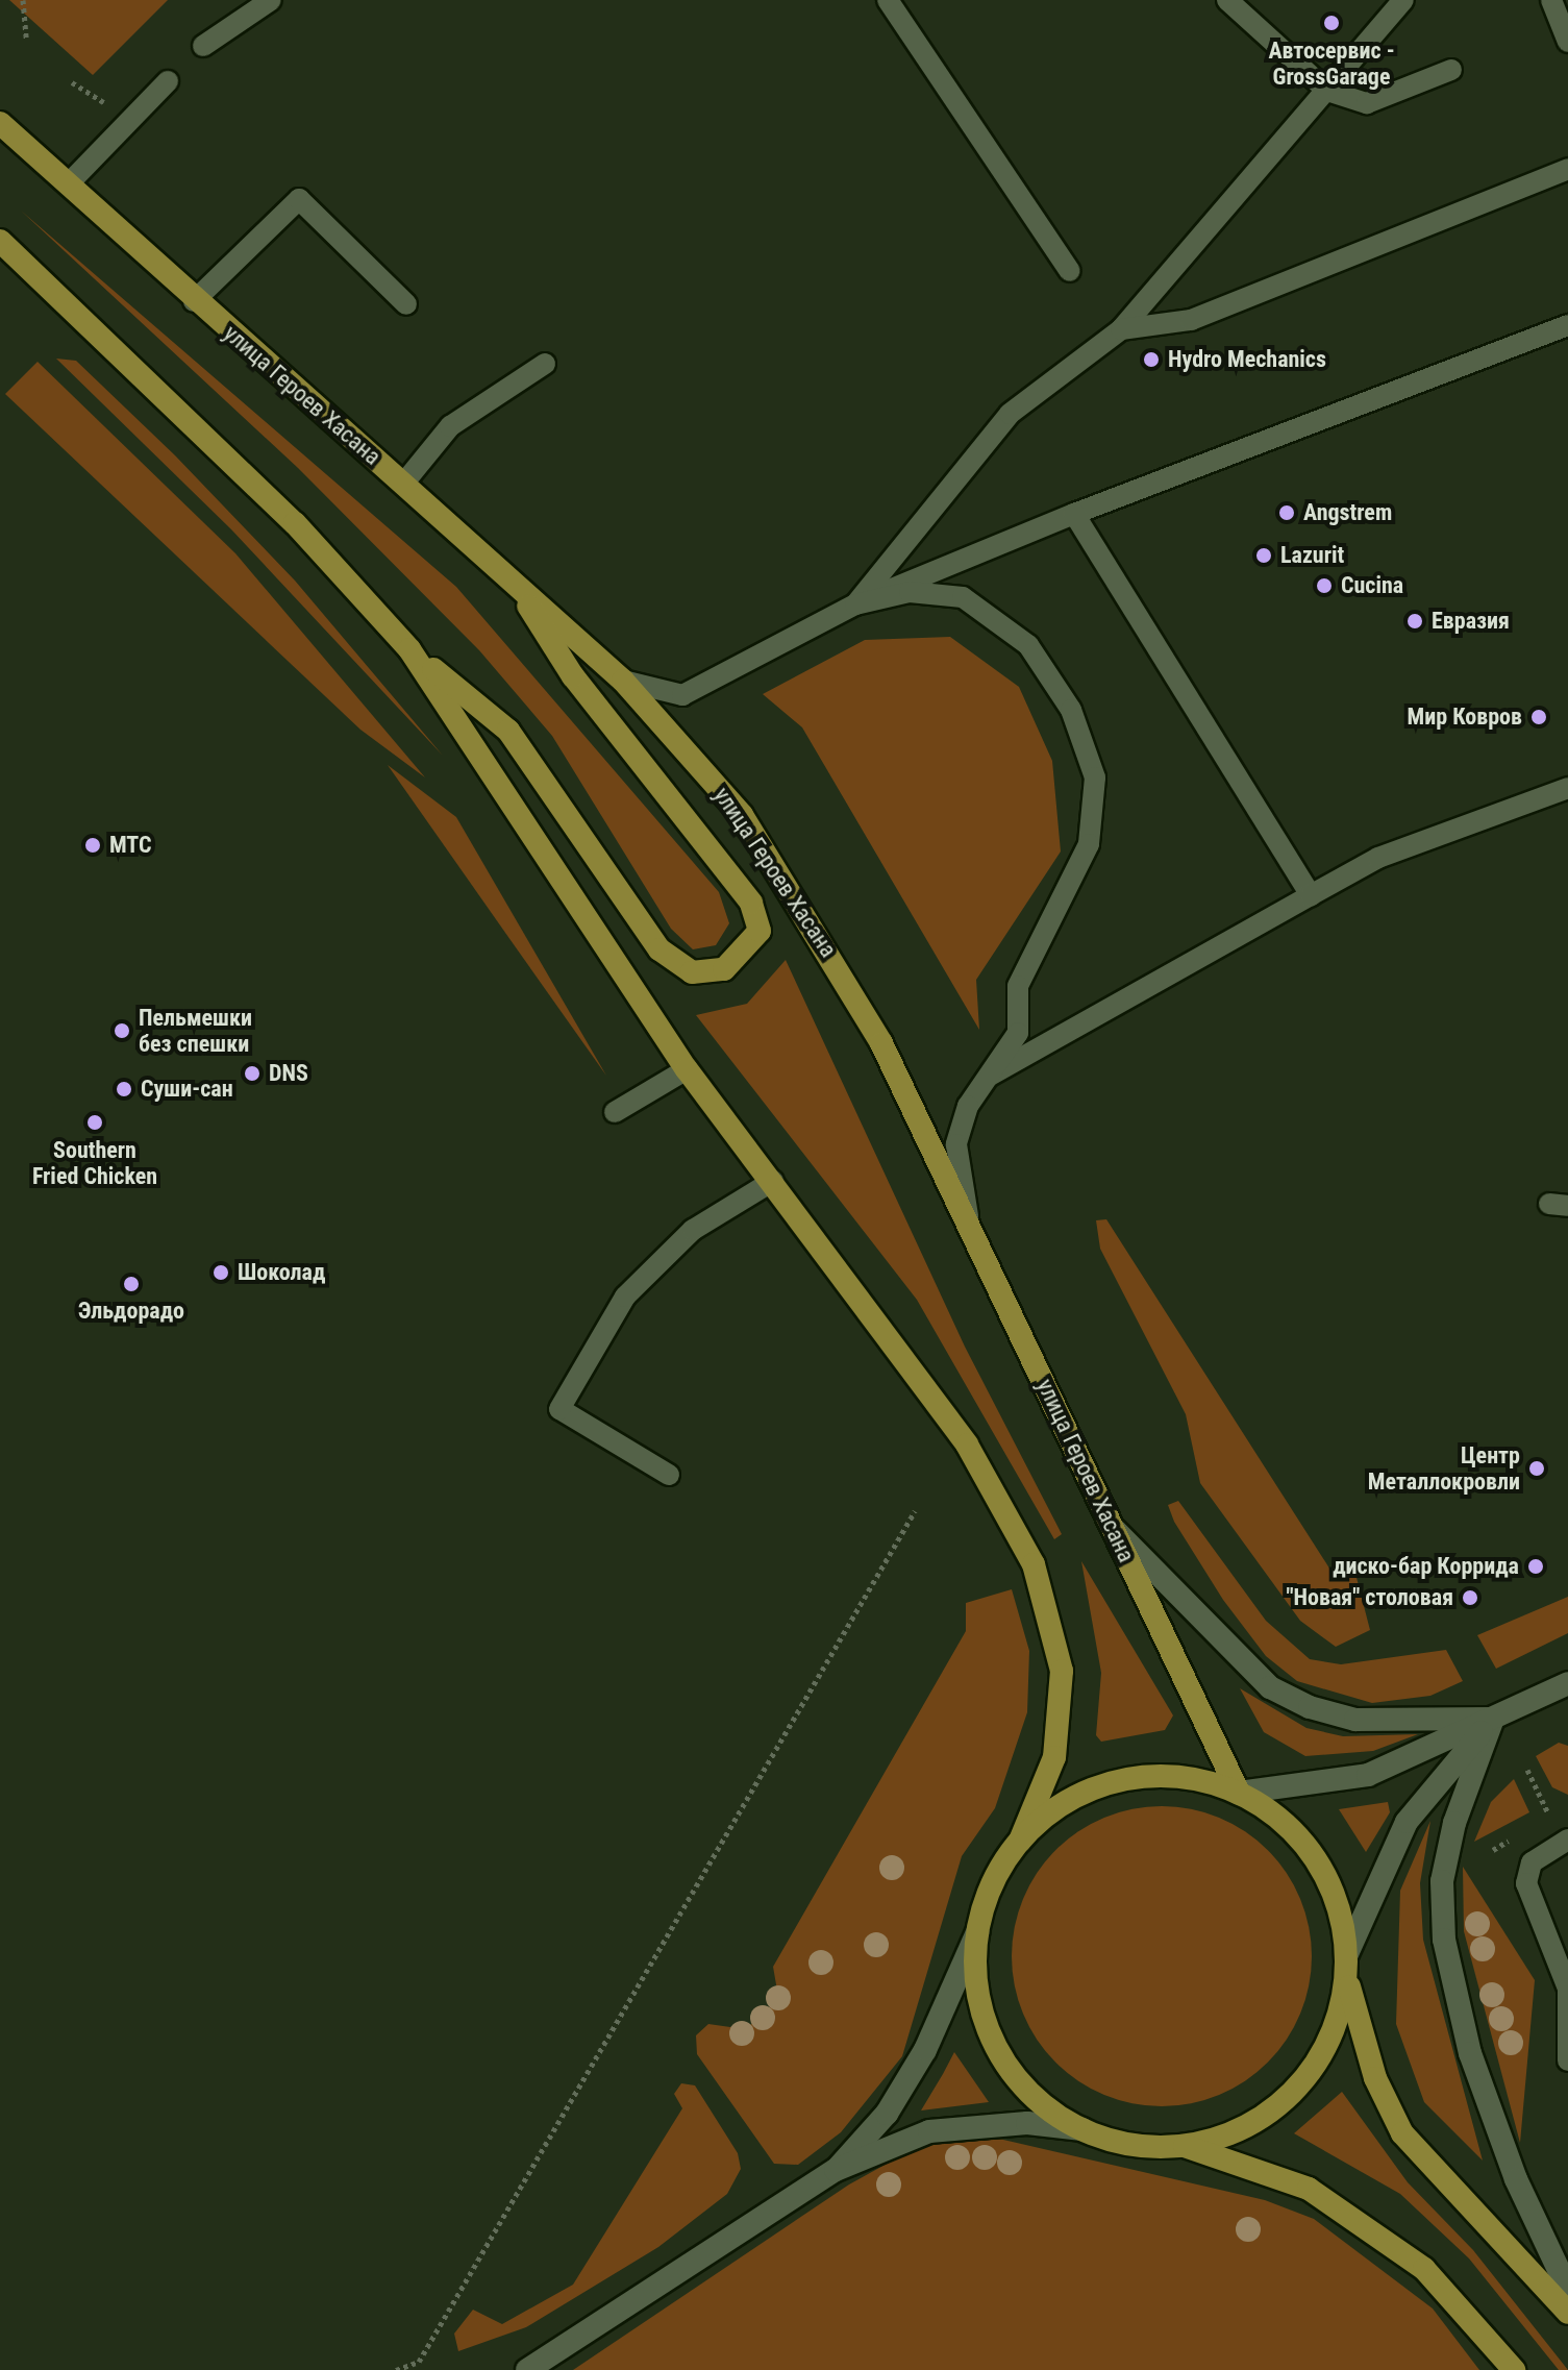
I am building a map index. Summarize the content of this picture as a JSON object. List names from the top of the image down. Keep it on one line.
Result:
{"streets":{"main road":["улица Героев Хасана"]},"places":["Автосервис - GrossGarage","Hydro Mechanics","Angstrem","Lazurit","Cucina","Евразия","Мир Ковров","МТС","Пельмешки без спешки","DNS","Суши-сан","Southern Fried Chicken","Шоколад","Эльдорадо","Центр Металлокровли","диско-бар Коррида","\"Новая\" столовая"]}
